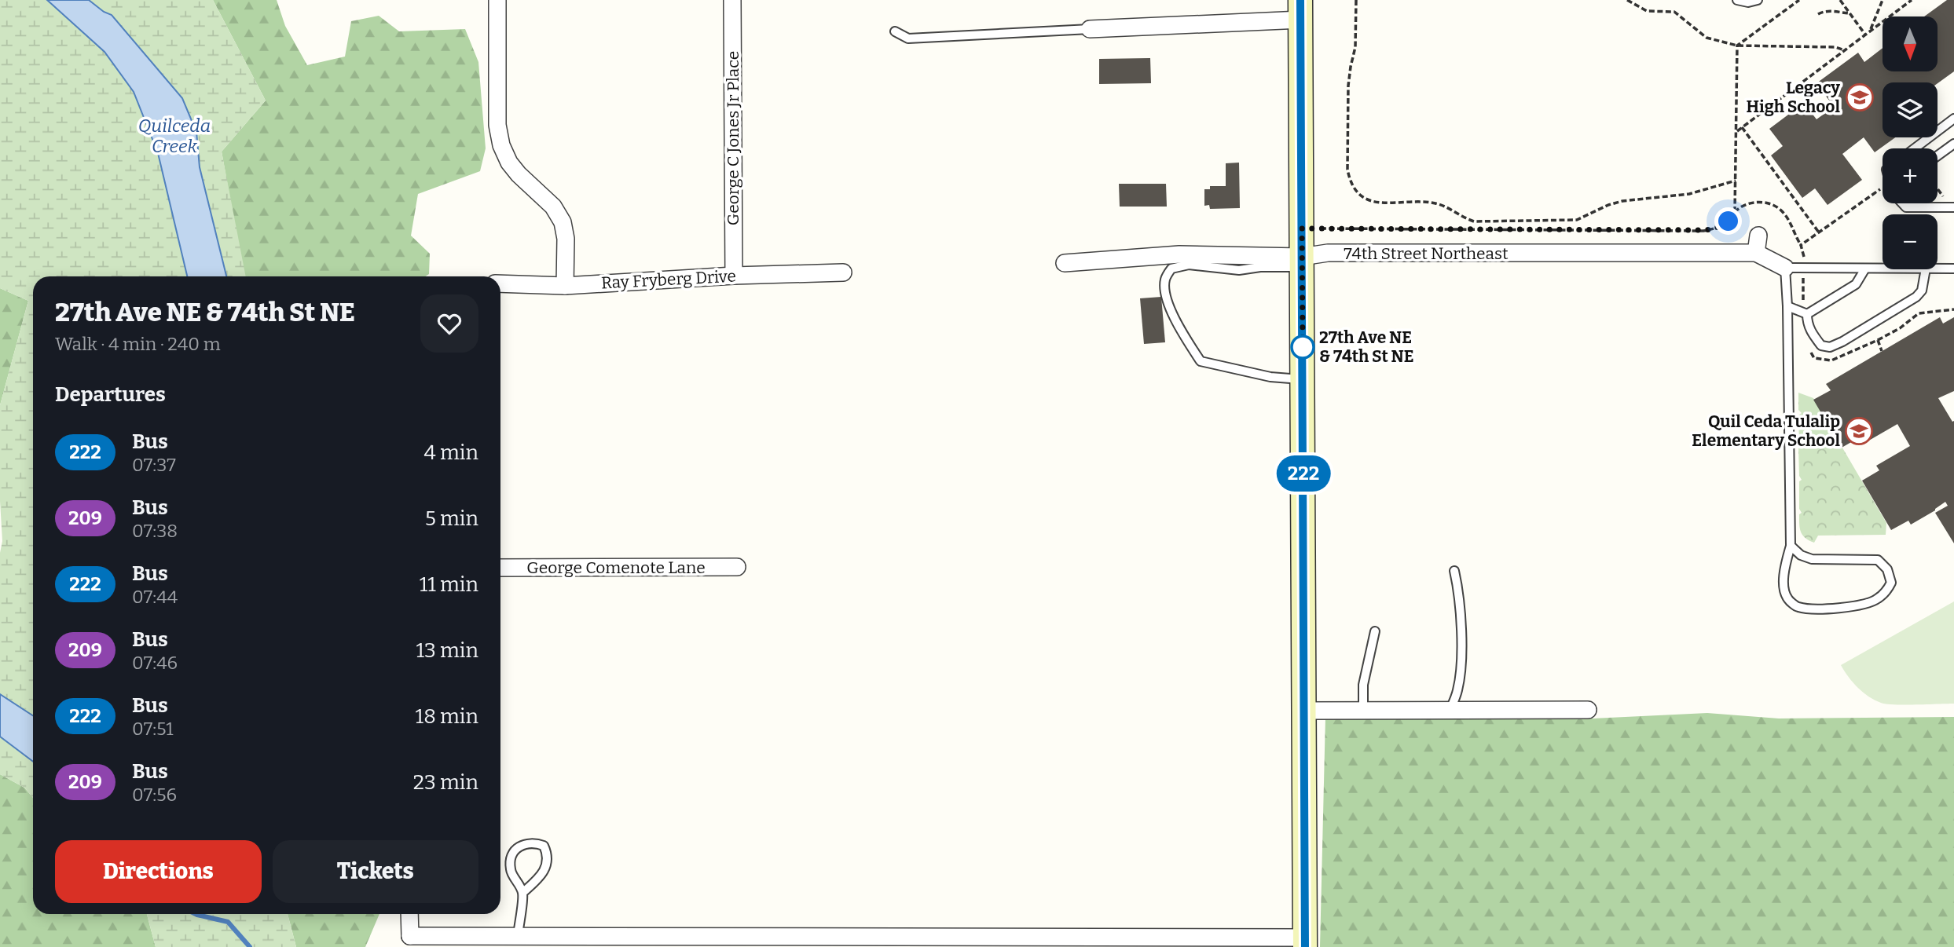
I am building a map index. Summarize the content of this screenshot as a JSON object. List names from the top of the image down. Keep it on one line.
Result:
{"streets":{"street":["George C Jones Jr Place","74th Street Northeast","Ray Fryberg Drive","George Comenote Lane"]},"crossings":[["George C Jones Jr Place","Ray Fryberg Drive"]],"water":["Quilceda Creek"],"places":{"school or university":["Legacy High School","Quil Ceda Tulalip Elementary School"],"other":["27th Ave NE & 74th St NE"]},"lines":["bus line 222"],"north":"bottom","page":{"on_map":"222","map_buttons":["+","−"],"heading":[["27th Ave NE & 74th St NE","Walk · 4 min · 240 m"],"Departures"],"list":[{"mark":"222","name":"Bus","note":"07:37","value":"4 min"},{"mark":"209","name":"Bus","note":"07:38","value":"5 min"},{"mark":"222","name":"Bus","note":"07:44","value":"11 min"},{"mark":"209","name":"Bus","note":"07:46","value":"13 min"},{"mark":"222","name":"Bus","note":"07:51","value":"18 min"},{"mark":"209","name":"Bus","note":"07:56","value":"23 min"}],"buttons":["Directions","Tickets"]}}
